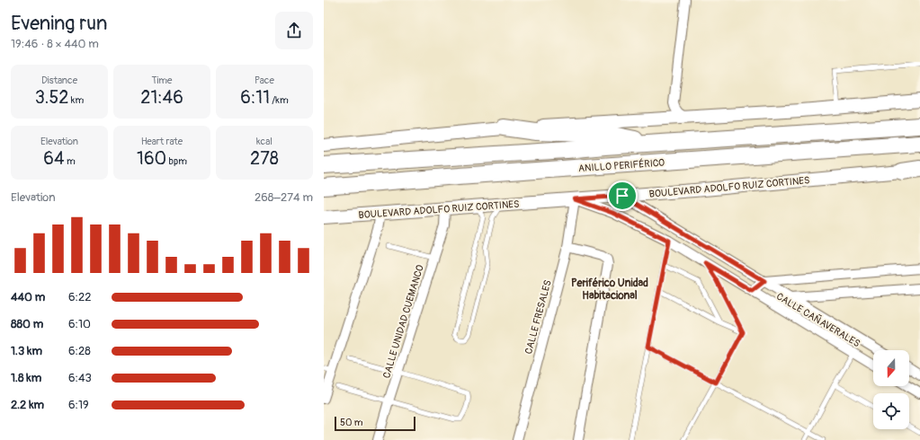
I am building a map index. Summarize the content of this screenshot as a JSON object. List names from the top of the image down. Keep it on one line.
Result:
{"streets":{"highway":["ANILLO PERIFÉRICO"],"main road":["BOULEVARD ADOLFO RUIZ CORTINES"],"street":["CALLE FRESALES","CALLE CAÑAVERALES","CALLE UNIDAD CUEMANCO"]},"crossings":[["BOULEVARD ADOLFO RUIZ CORTINES","CALLE FRESALES"],["BOULEVARD ADOLFO RUIZ CORTINES","CALLE CAÑAVERALES"],["BOULEVARD ADOLFO RUIZ CORTINES","CALLE UNIDAD CUEMANCO"],["CALLE FRESALES","CALLE CAÑAVERALES"]],"districts":["Periférico Unidad Habitacional"],"scale_bar":"50 m","north":"bottom","page":{"heading":["Evening run","19:46 · 8 × 440 m"],"stats":[["Distance","3.52 km"],["Time","21:46"],["Pace","6:11 /km"],["Elevation","64 m"],["Heart rate","160 bpm"],["kcal","278"]],"chart":["Elevation","268–274 m"],"list":[{"name":"440 m","note":"6:22"},{"name":"880 m","note":"6:10"},{"name":"1.3 km","note":"6:28"},{"name":"1.8 km","note":"6:43"},{"name":"2.2 km","note":"6:19"}],"scale":"50 m"}}
